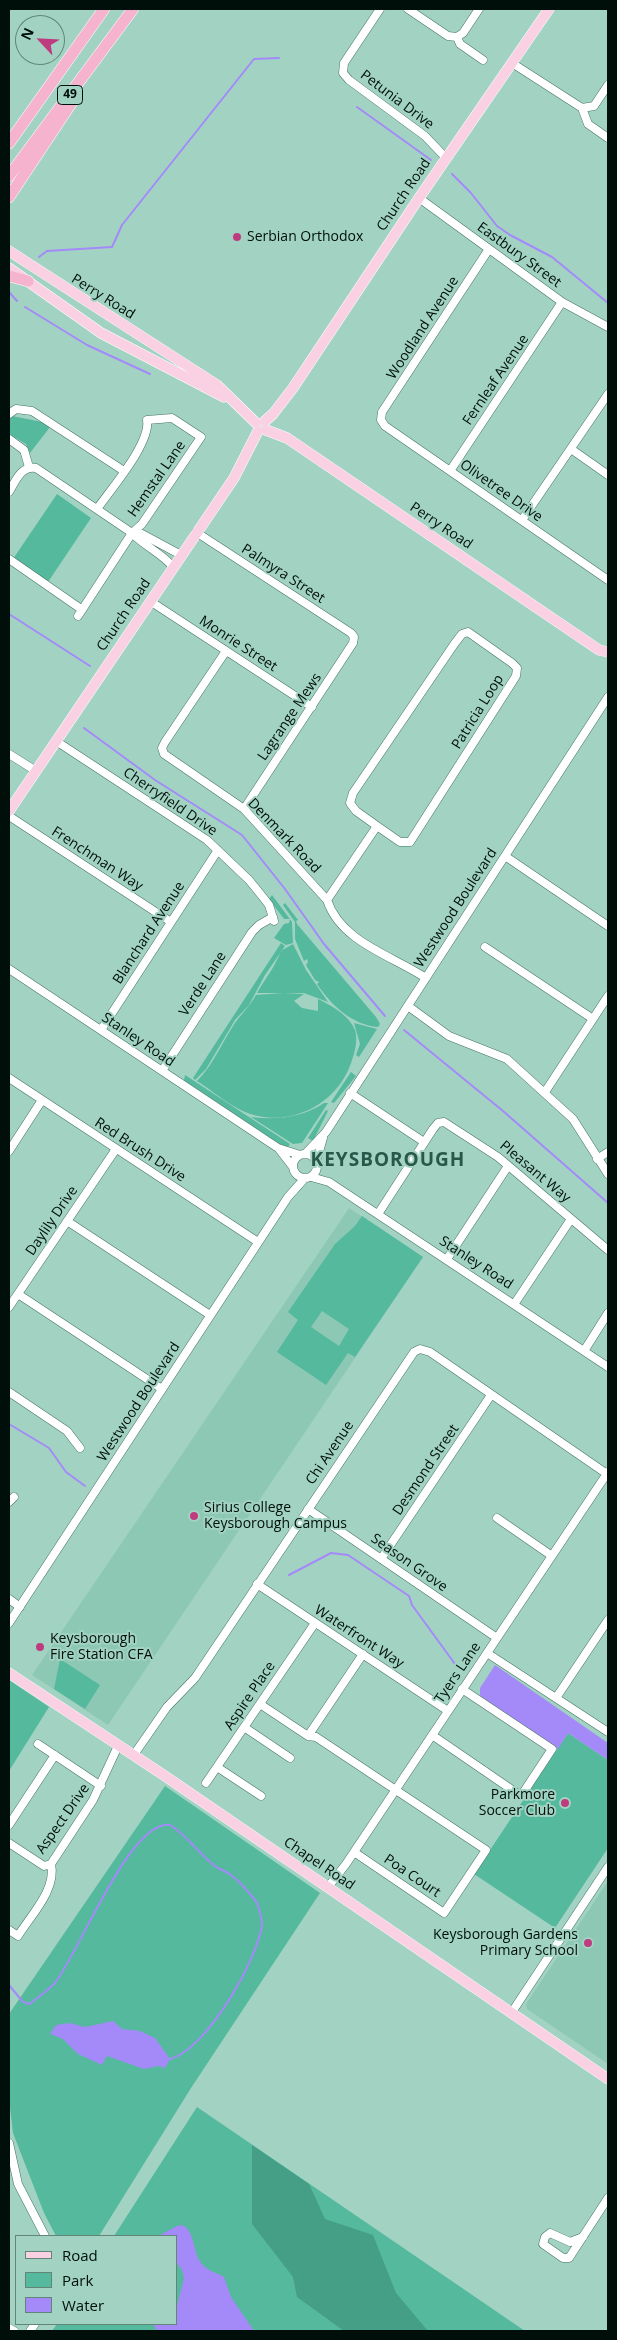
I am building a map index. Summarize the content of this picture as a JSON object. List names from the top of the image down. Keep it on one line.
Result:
{"streets":{"highway":["49"],"main road":["Church Road","Perry Road","Chapel Road"],"street":["Petunia Drive","Eastbury Street","Woodland Avenue","Fernleaf Avenue","Hemstal Lane","Olivetree Drive","Palmyra Street","Monrie Street","Patricia Loop","Lagrange Mews","Cherryfield Drive","Denmark Road","Frenchman Way","Westwood Boulevard","Blanchard Avenue","Verde Lane","Stanley Road","Red Brush Drive","Pleasant Way","Daylily Drive","Chi Avenue","Desmond Street","Season Grove","Waterfront Way","Tyers Lane","Aspire Place","Aspect Drive","Poa Court"]},"crossings":[["Petunia Drive","Church Road"],["Church Road","Eastbury Street"],["Church Road","Perry Road"],["Church Road","Palmyra Street"],["Church Road","Monrie Street"],["Church Road","Cherryfield Drive"],["Eastbury Street","Woodland Avenue"],["Eastbury Street","Fernleaf Avenue"],["Woodland Avenue","Olivetree Drive"],["Fernleaf Avenue","Olivetree Drive"],["Palmyra Street","Lagrange Mews"],["Monrie Street","Lagrange Mews"],["Monrie Street","Denmark Road"],["Lagrange Mews","Denmark Road"],["Cherryfield Drive","Blanchard Avenue"],["Cherryfield Drive","Verde Lane"],["Denmark Road","Westwood Boulevard"],["Frenchman Way","Blanchard Avenue"],["Westwood Boulevard","Stanley Road"],["Westwood Boulevard","Red Brush Drive"],["Blanchard Avenue","Stanley Road"],["Verde Lane","Stanley Road"],["Red Brush Drive","Daylily Drive"],["Chi Avenue","Desmond Street"],["Chi Avenue","Season Grove"],["Chi Avenue","Waterfront Way"],["Chi Avenue","Tyers Lane"],["Chi Avenue","Chapel Road"],["Desmond Street","Season Grove"],["Season Grove","Tyers Lane"],["Waterfront Way","Tyers Lane"],["Waterfront Way","Aspire Place"],["Tyers Lane","Chapel Road"],["Tyers Lane","Poa Court"],["Aspect Drive","Chapel Road"]],"districts":["KEYSBOROUGH"],"places":["Serbian Orthodox","Sirius College Keysborough Campus","Keysborough Fire Station CFA","Parkmore Soccer Club","Keysborough Gardens Primary School"],"legend":["Road","Park","Water"],"north":"top left"}
